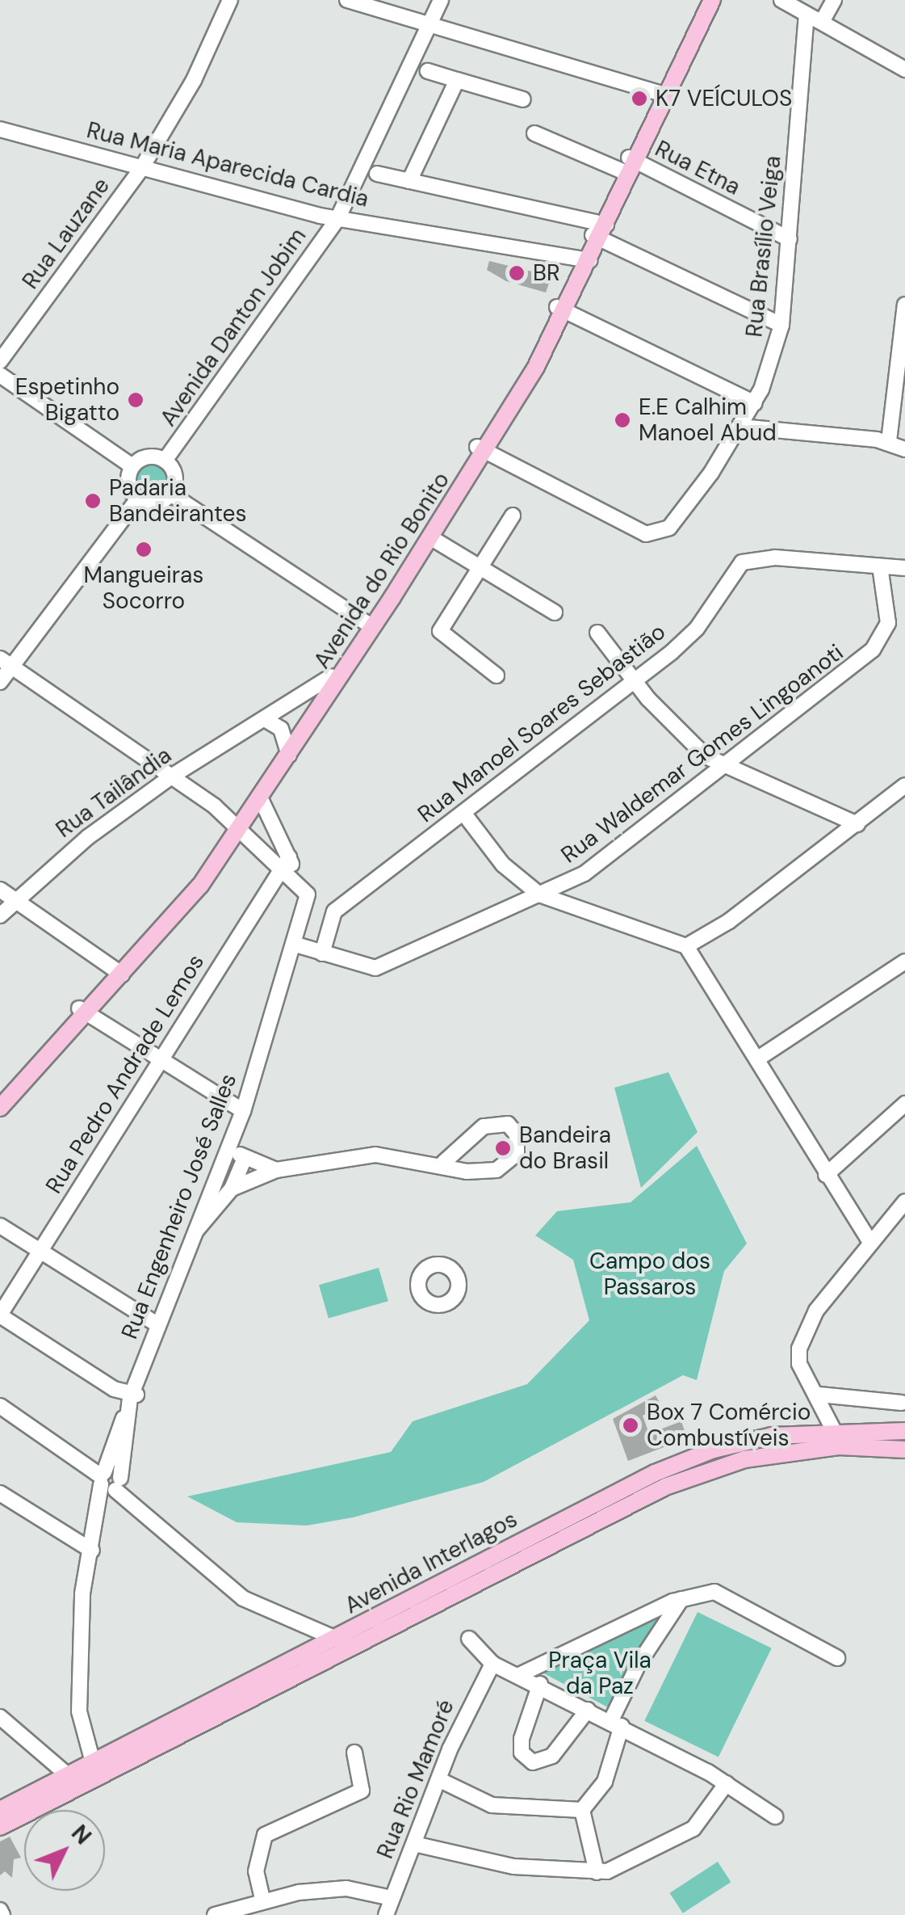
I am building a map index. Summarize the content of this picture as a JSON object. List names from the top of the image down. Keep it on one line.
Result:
{"streets":{"main road":["Avenida do Rio Bonito","Avenida Interlagos"],"street":["Rua Maria Aparecida Cardia","Rua Etna","Rua Lauzane","Rua Brasílio Veiga","Avenida Danton Jobim","Rua Manoel Soares Sebastião","Rua Waldemar Gomes Lingoanoti","Rua Tailândia","Rua Pedro Andrade Lemos","Rua Engenheiro José Salles","Rua Rio Mamoré"]},"crossings":[["Rua Maria Aparecida Cardia","Rua Lauzane"],["Rua Maria Aparecida Cardia","Avenida Danton Jobim"],["Rua Maria Aparecida Cardia","Avenida do Rio Bonito"],["Rua Etna","Rua Brasílio Veiga"],["Rua Etna","Avenida do Rio Bonito"],["Rua Brasílio Veiga","Avenida do Rio Bonito"],["Avenida do Rio Bonito","Rua Tailândia"],["Rua Manoel Soares Sebastião","Rua Waldemar Gomes Lingoanoti"],["Rua Waldemar Gomes Lingoanoti","Rua Engenheiro José Salles"],["Rua Engenheiro José Salles","Avenida Interlagos"]],"parks":["Campo dos Passaros","Praça Vila da Paz"],"places":["K7 VEÍCULOS","BR","Espetinho Bigatto","E.E Calhim Manoel Abud","Padaria Bandeirantes","Mangueiras Socorro","Bandeira do Brasil","Box 7 Comércio Combustíveis"],"north":"top right"}
